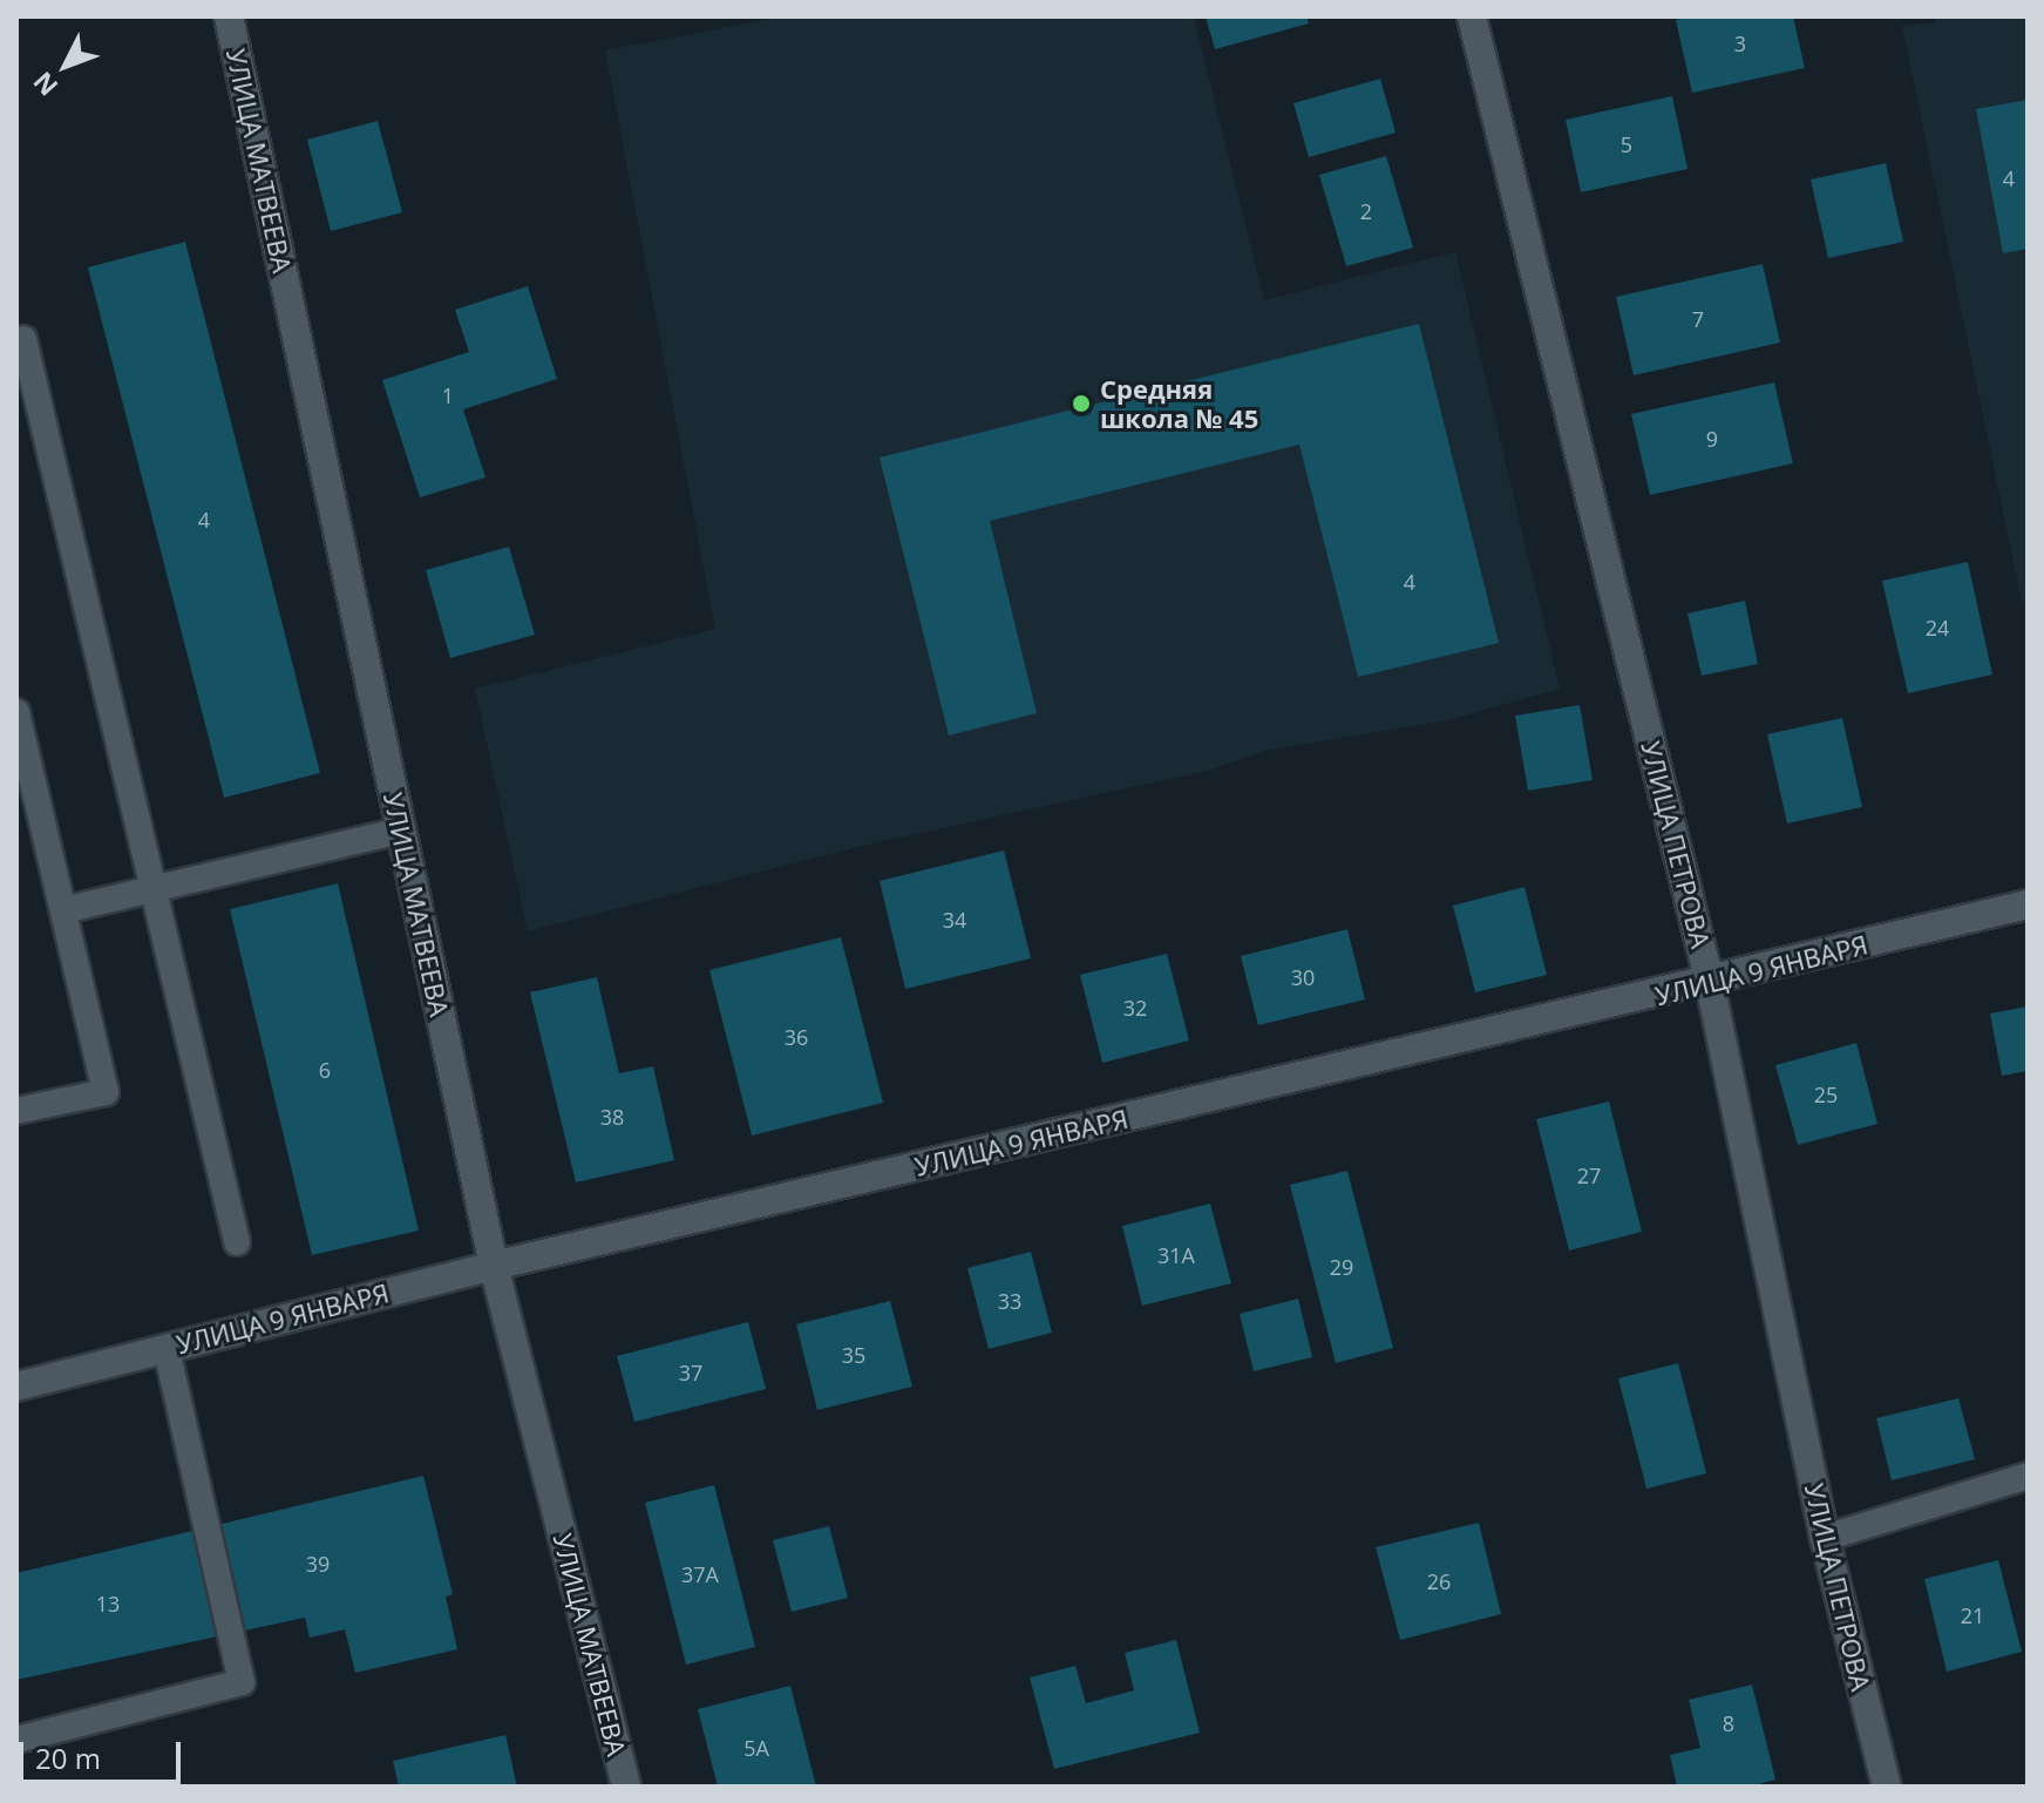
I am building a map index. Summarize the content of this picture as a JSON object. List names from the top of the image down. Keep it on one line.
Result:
{"streets":{"street":["УЛИЦА МАТВЕЕВА","УЛИЦА ПЕТРОВА","УЛИЦА 9 ЯНВАРЯ"]},"crossings":[["УЛИЦА МАТВЕЕВА","УЛИЦА 9 ЯНВАРЯ"],["УЛИЦА ПЕТРОВА","УЛИЦА 9 ЯНВАРЯ"]],"places":["Средняя школа № 45"],"house_numbers":["3","5","4","2","7","1","9","4","4","24","34","30","32","36","6","25","38","27","31А","29","33","35","37","39","37А","26","13","21","8","5А"],"scale_bar":"20 m","north":"bottom left"}
